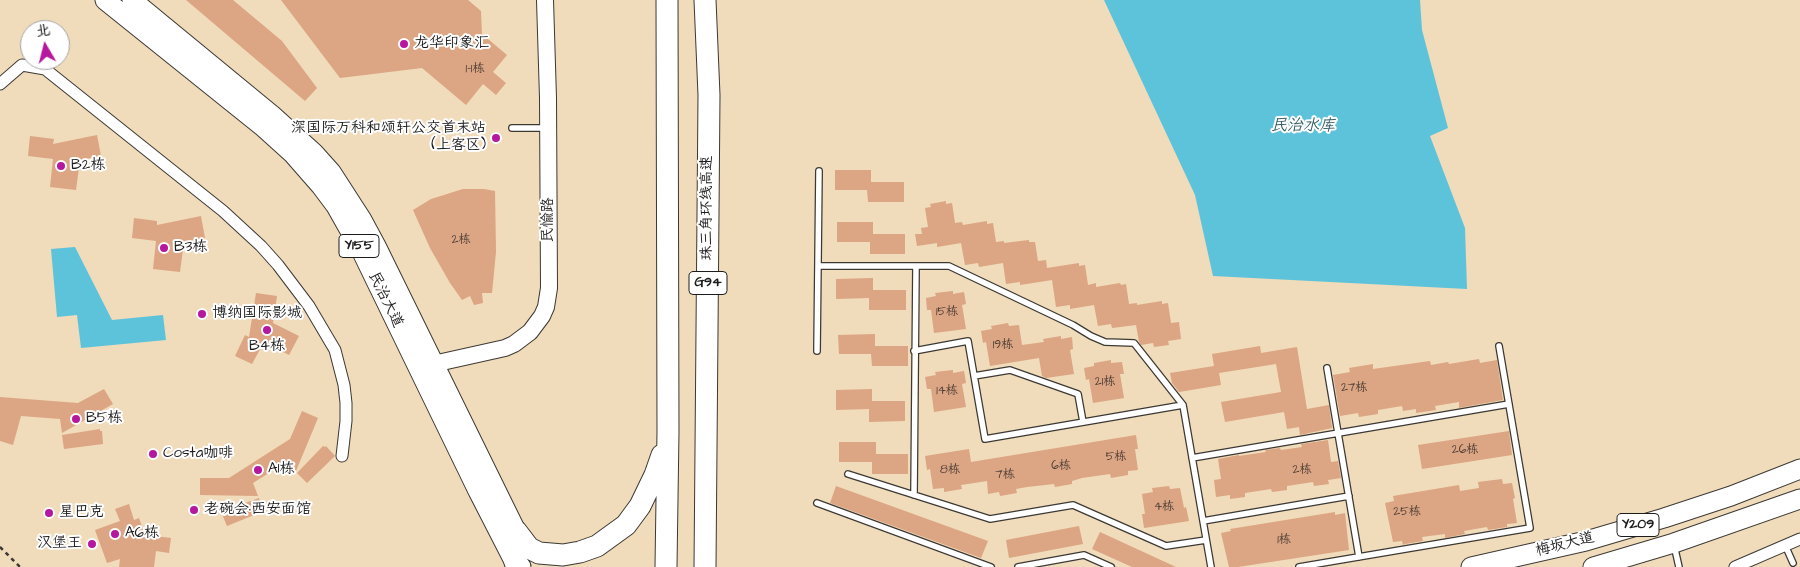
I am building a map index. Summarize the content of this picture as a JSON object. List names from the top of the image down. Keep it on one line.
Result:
{"streets":{"highway":["珠三角环线高速","G94"],"main road":["Y155","民治大道","Y209","梅坂大道"],"street":["民愉路"]},"crossings":[["民愉路","民治大道"]],"water":["民治水库"],"places":["龙华印象汇","深国际万科和颂轩公交首末站 (上客区)","B2栋","B3栋","博纳国际影城","B4栋","B5栋","Costa咖啡","A1栋","老碗会·西安面馆","星巴克","A6栋","汉堡王"],"house_numbers":["1-1栋","2栋","15栋","19栋","21栋","27栋","14栋","26栋","5栋","6栋","8栋","2栋","7栋","4栋","25栋","1栋"],"north":"top"}
